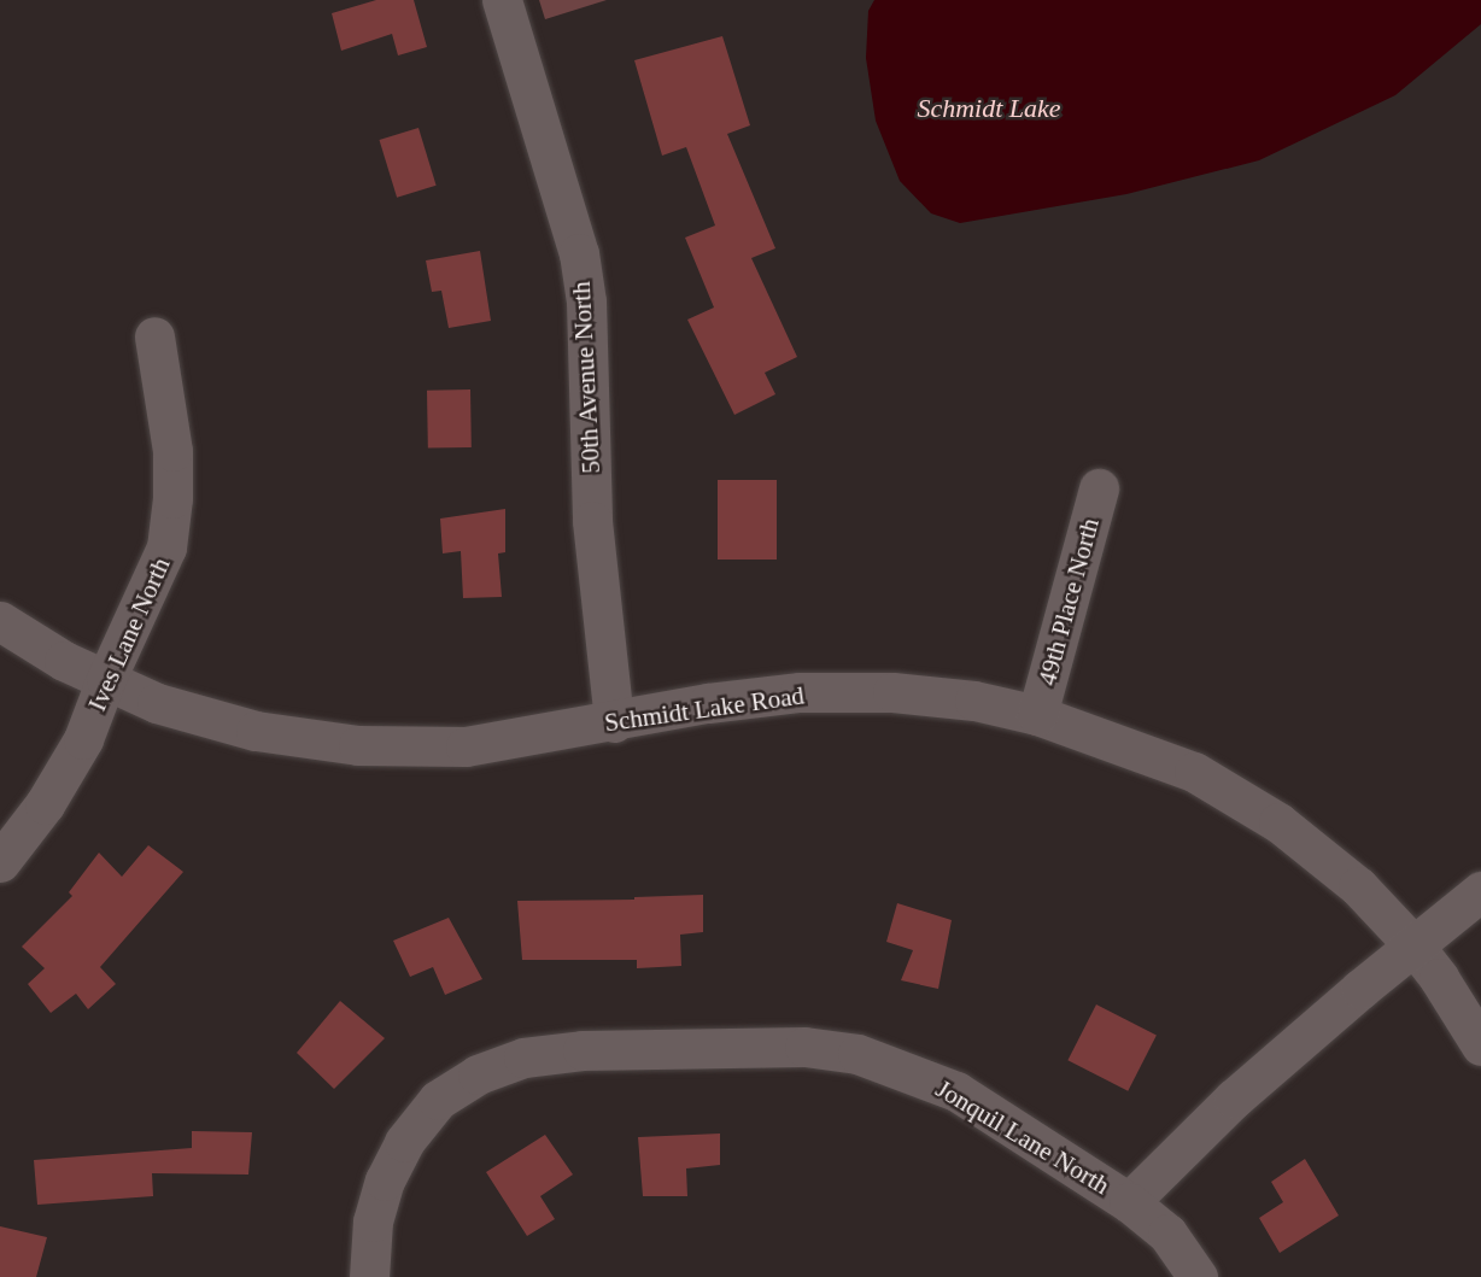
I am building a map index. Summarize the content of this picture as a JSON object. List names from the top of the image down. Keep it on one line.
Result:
{"streets":{"street":["50th Avenue North","49th Place North","Ives Lane North","Schmidt Lake Road","Jonquil Lane North"]},"crossings":[["50th Avenue North","Schmidt Lake Road"],["49th Place North","Schmidt Lake Road"],["Ives Lane North","Schmidt Lake Road"],["Schmidt Lake Road","Jonquil Lane North"]],"water":["Schmidt Lake"]}
